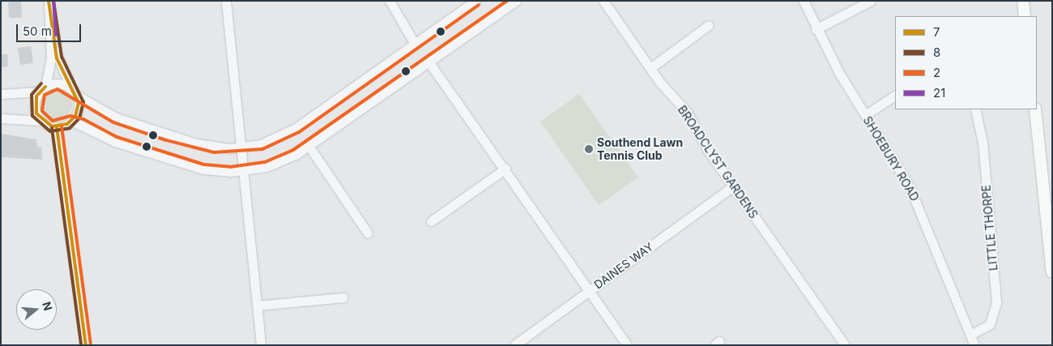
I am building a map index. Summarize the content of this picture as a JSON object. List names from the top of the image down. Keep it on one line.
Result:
{"streets":{"street":["SHOEBURY ROAD","BROADCLYST GARDENS","LITTLE THORPE","DAINES WAY"]},"crossings":[["SHOEBURY ROAD","LITTLE THORPE"],["BROADCLYST GARDENS","DAINES WAY"]],"places":["Southend Lawn Tennis Club"],"lines":["transit line 7","transit line 8","transit line 2","transit line 21"],"legend":["7","8","2","21"],"scale_bar":"50 m","north":"right"}
